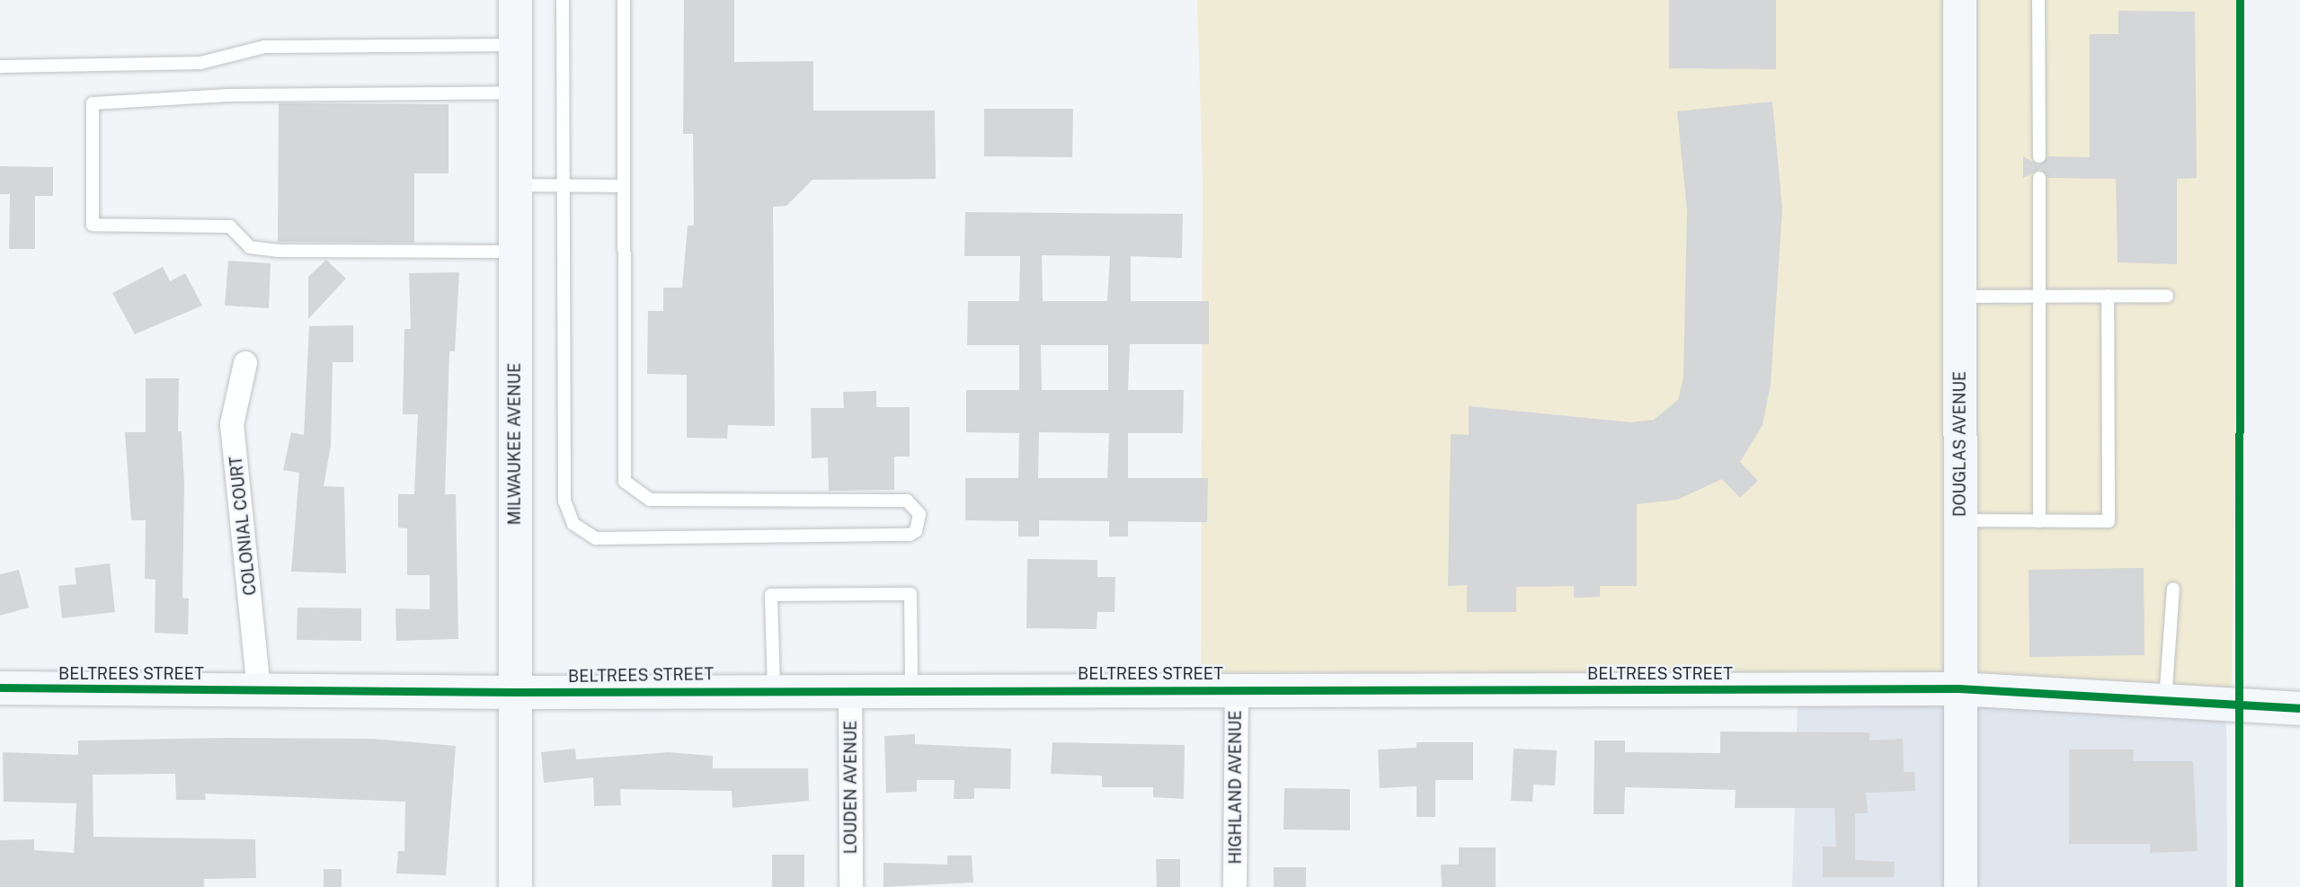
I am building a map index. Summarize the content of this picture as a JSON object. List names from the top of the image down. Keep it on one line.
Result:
{"streets":{"street":["MILWAUKEE AVENUE","DOUGLAS AVENUE","COLONIAL COURT","BELTREES STREET","LOUDEN AVENUE","HIGHLAND AVENUE"]},"crossings":[["MILWAUKEE AVENUE","BELTREES STREET"],["DOUGLAS AVENUE","BELTREES STREET"],["COLONIAL COURT","BELTREES STREET"],["BELTREES STREET","LOUDEN AVENUE"],["BELTREES STREET","HIGHLAND AVENUE"]]}
